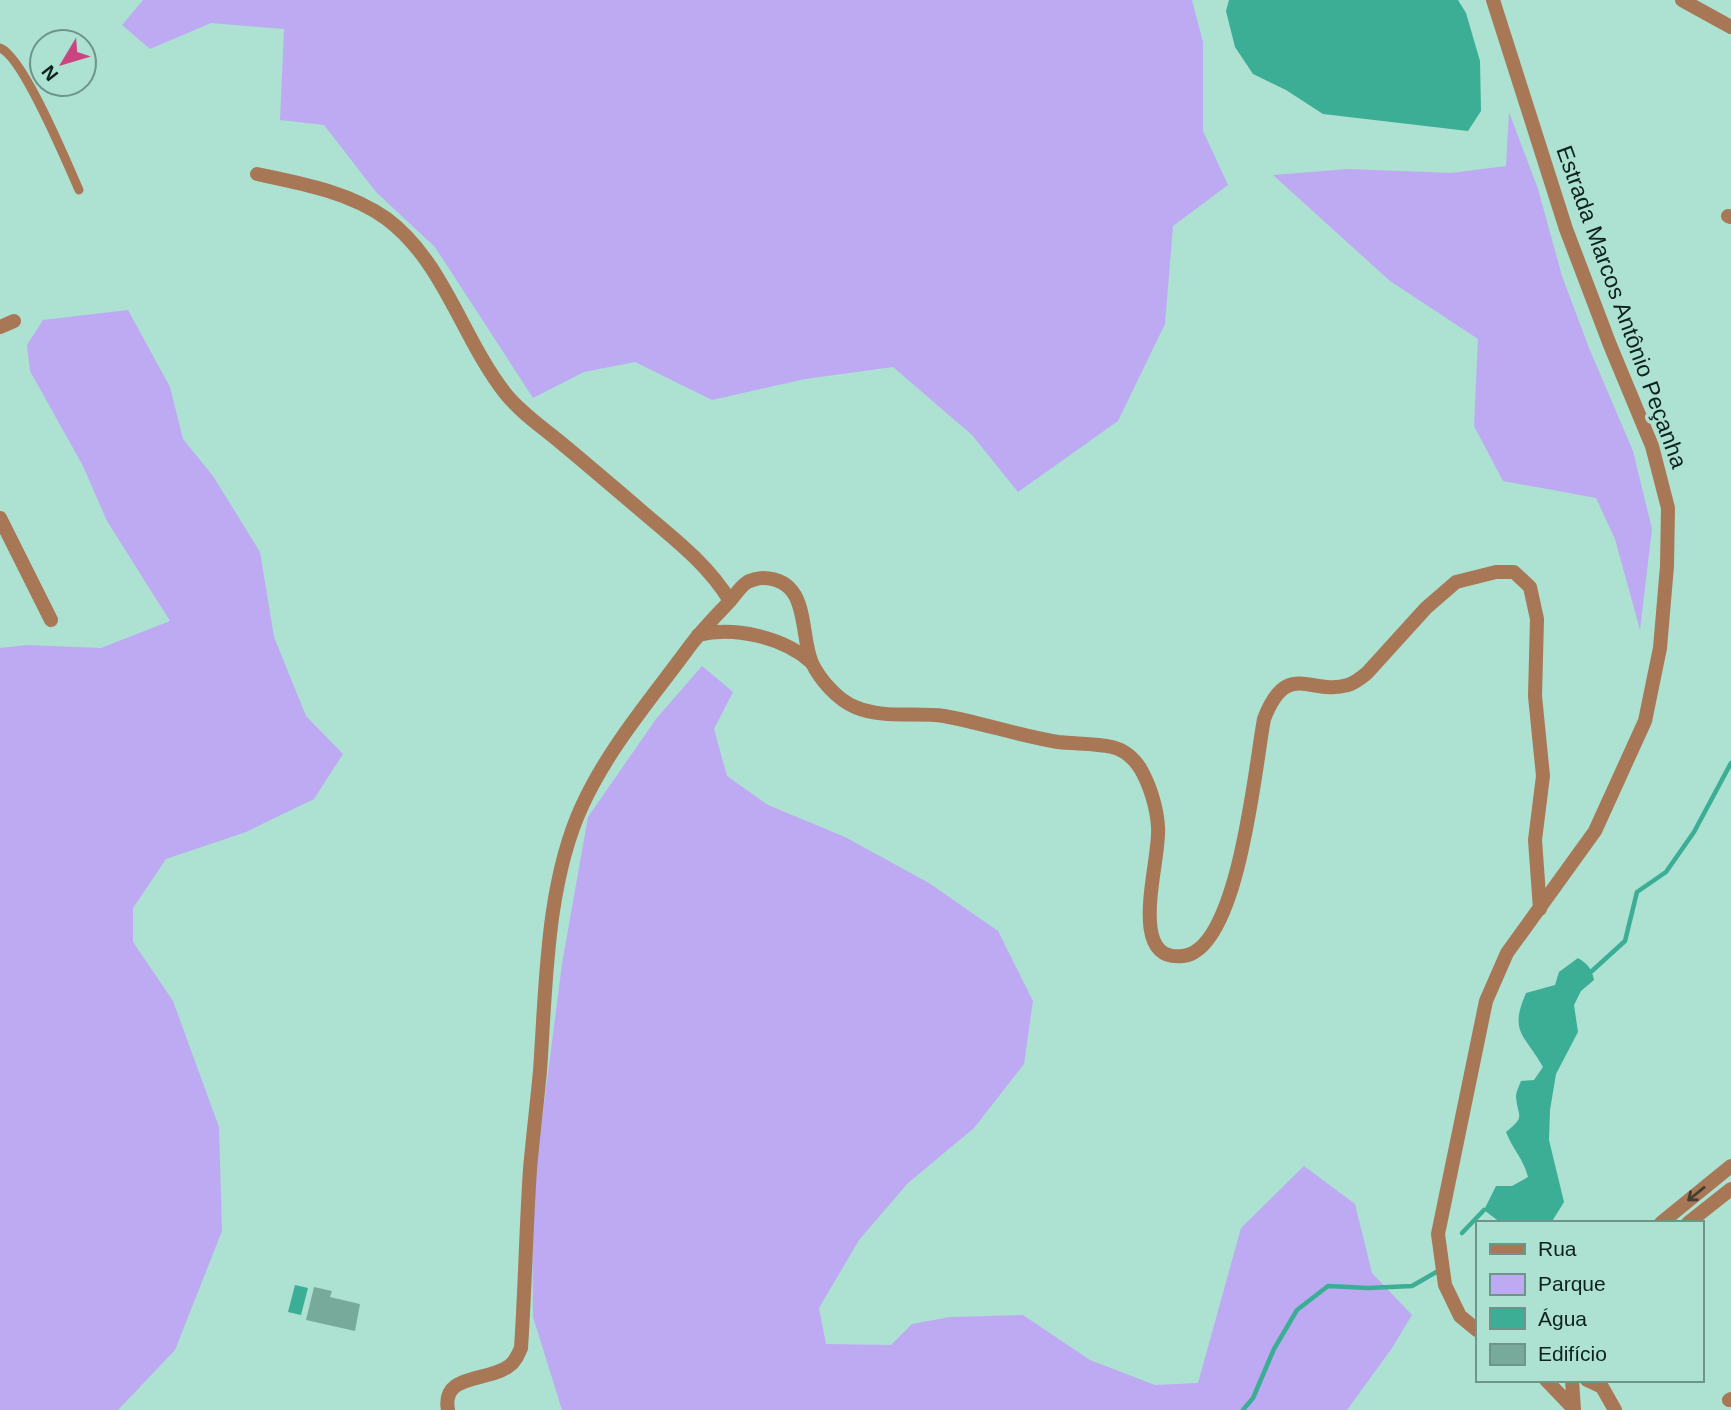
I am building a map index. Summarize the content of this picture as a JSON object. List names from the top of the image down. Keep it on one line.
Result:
{"streets":{"street":["Estrada Marcos Antônio Peçanha"]},"legend":["Rua","Parque","Água","Edifício"],"north":"bottom left"}
